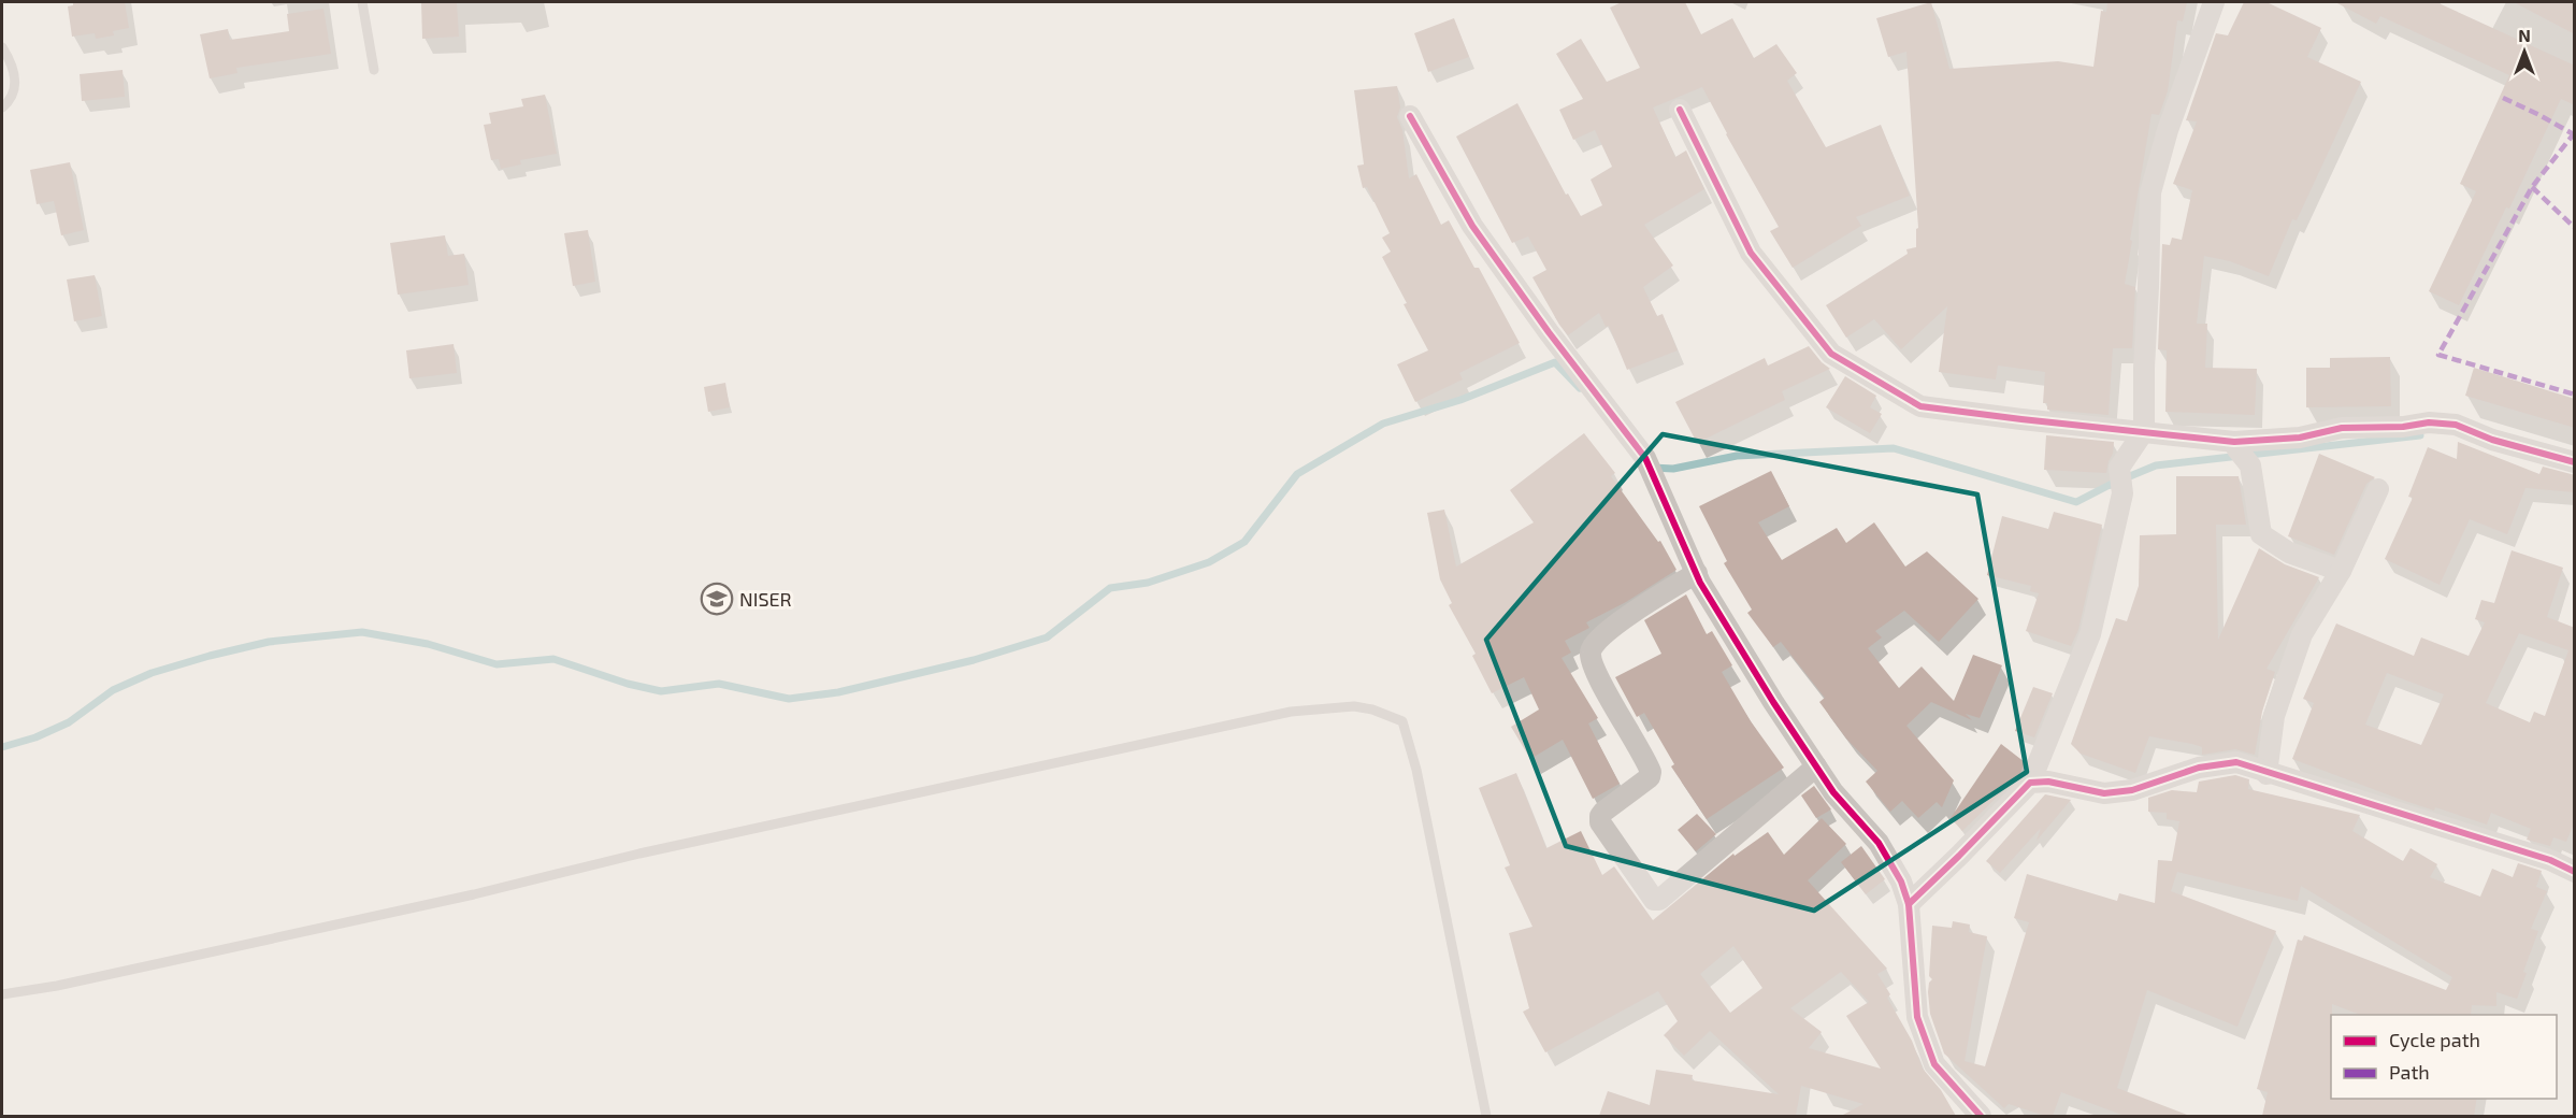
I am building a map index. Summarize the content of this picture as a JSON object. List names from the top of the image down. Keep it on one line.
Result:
{"places":{"school or university":["NISER"]},"legend":["Cycle path","Path"],"north":"top"}
